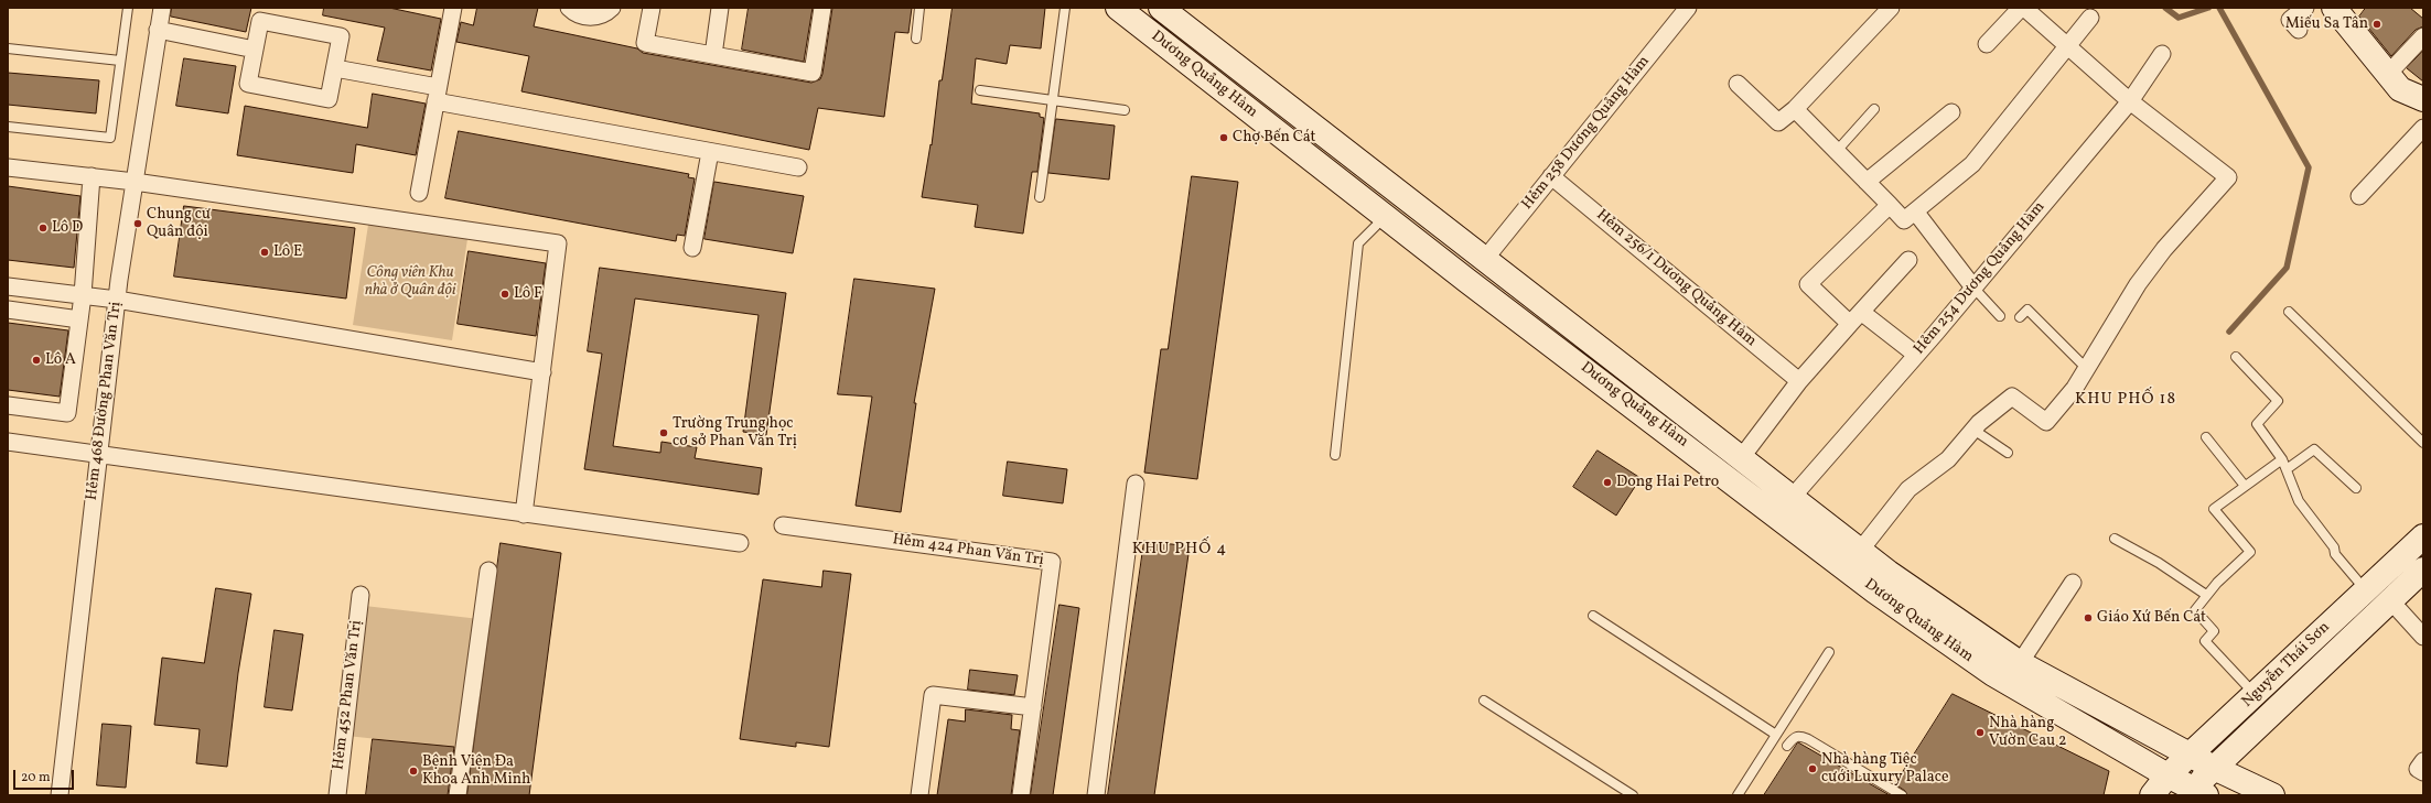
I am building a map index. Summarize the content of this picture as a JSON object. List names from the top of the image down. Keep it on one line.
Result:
{"streets":{"street":["Dương Quảng Hàm","Hẻm 258 Dương Quảng Hàm","Hẻm 256/1 Dương Quảng Hàm","Hẻm 254 Dương Quảng Hàm","Hẻm 468 Đường Phan Văn Trị","Hẻm 424 Phan Văn Trị","Nguyễn Thái Sơn","Hẻm 452 Phan Văn Trị"]},"crossings":[["Dương Quảng Hàm","Hẻm 258 Dương Quảng Hàm"],["Dương Quảng Hàm","Hẻm 254 Dương Quảng Hàm"],["Dương Quảng Hàm","Nguyễn Thái Sơn"],["Hẻm 258 Dương Quảng Hàm","Hẻm 256/1 Dương Quảng Hàm"]],"districts":["KHU PHỐ 18","KHU PHỐ 4"],"parks":["Công viên Khu nhà ở Quân đội"],"places":["Miếu Sa Tân","Chợ Bến Cát","Chung cư Quân đội","Lô D","Lô E","Lô F","Lô A","Trường Trung học cơ sở Phan Văn Trị","Dong Hai Petro","Giáo Xứ Bến Cát","Nhà hàng Vườn Cau 2","Nhà hàng Tiệc cưới Luxury Palace","Bệnh Viện Đa Khoa Anh Minh"],"scale_bar":"20 m"}
